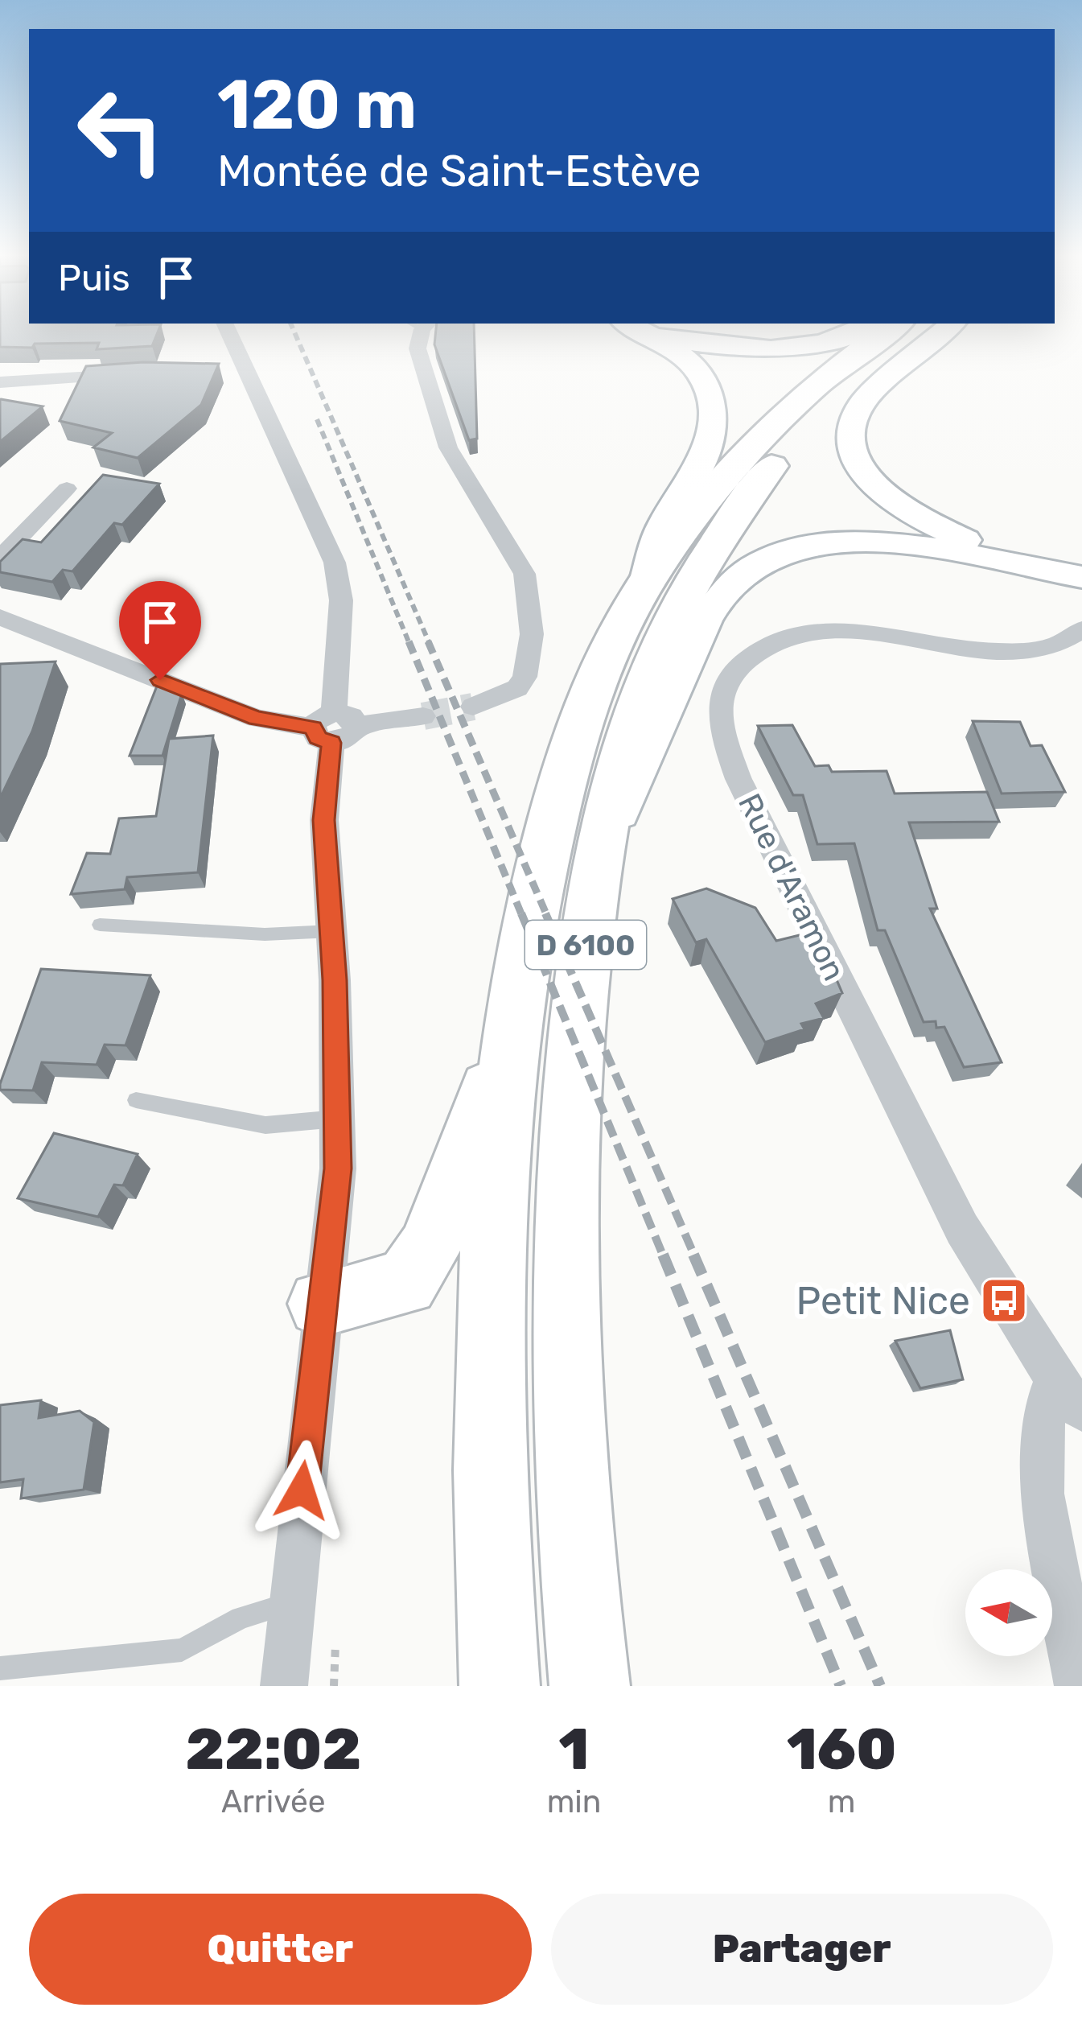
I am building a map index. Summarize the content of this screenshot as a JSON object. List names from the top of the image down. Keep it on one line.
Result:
{"streets":{"main road":["D 6100"],"street":["Rue d'Aramon"]},"places":{"bus stop":["Petit Nice"]},"north":"left","page":{"turn":["120 m","Montée de Saint-Estève"],"then":"Puis","eta":["22:02","Arrivée","1","min","160","m"],"buttons":["Quitter","Partager"]}}
